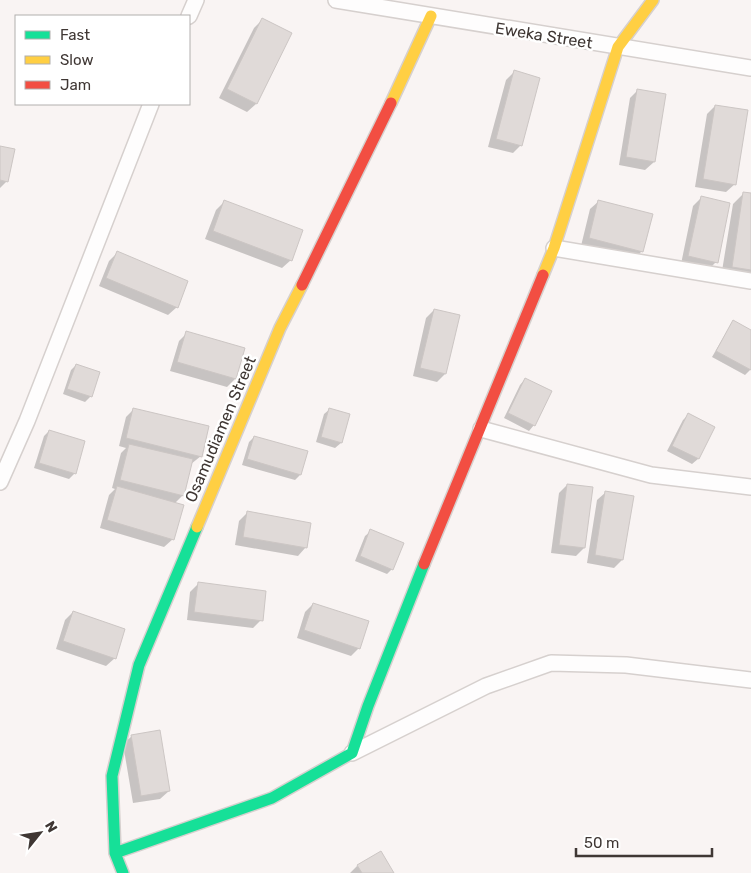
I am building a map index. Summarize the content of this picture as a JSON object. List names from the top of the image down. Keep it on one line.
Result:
{"streets":{"street":["Eweka Street","Osamudiamen Street"]},"crossings":[["Eweka Street","Osamudiamen Street"]],"legend":["Fast","Slow","Jam"],"scale_bar":"50 m","north":"top right"}
